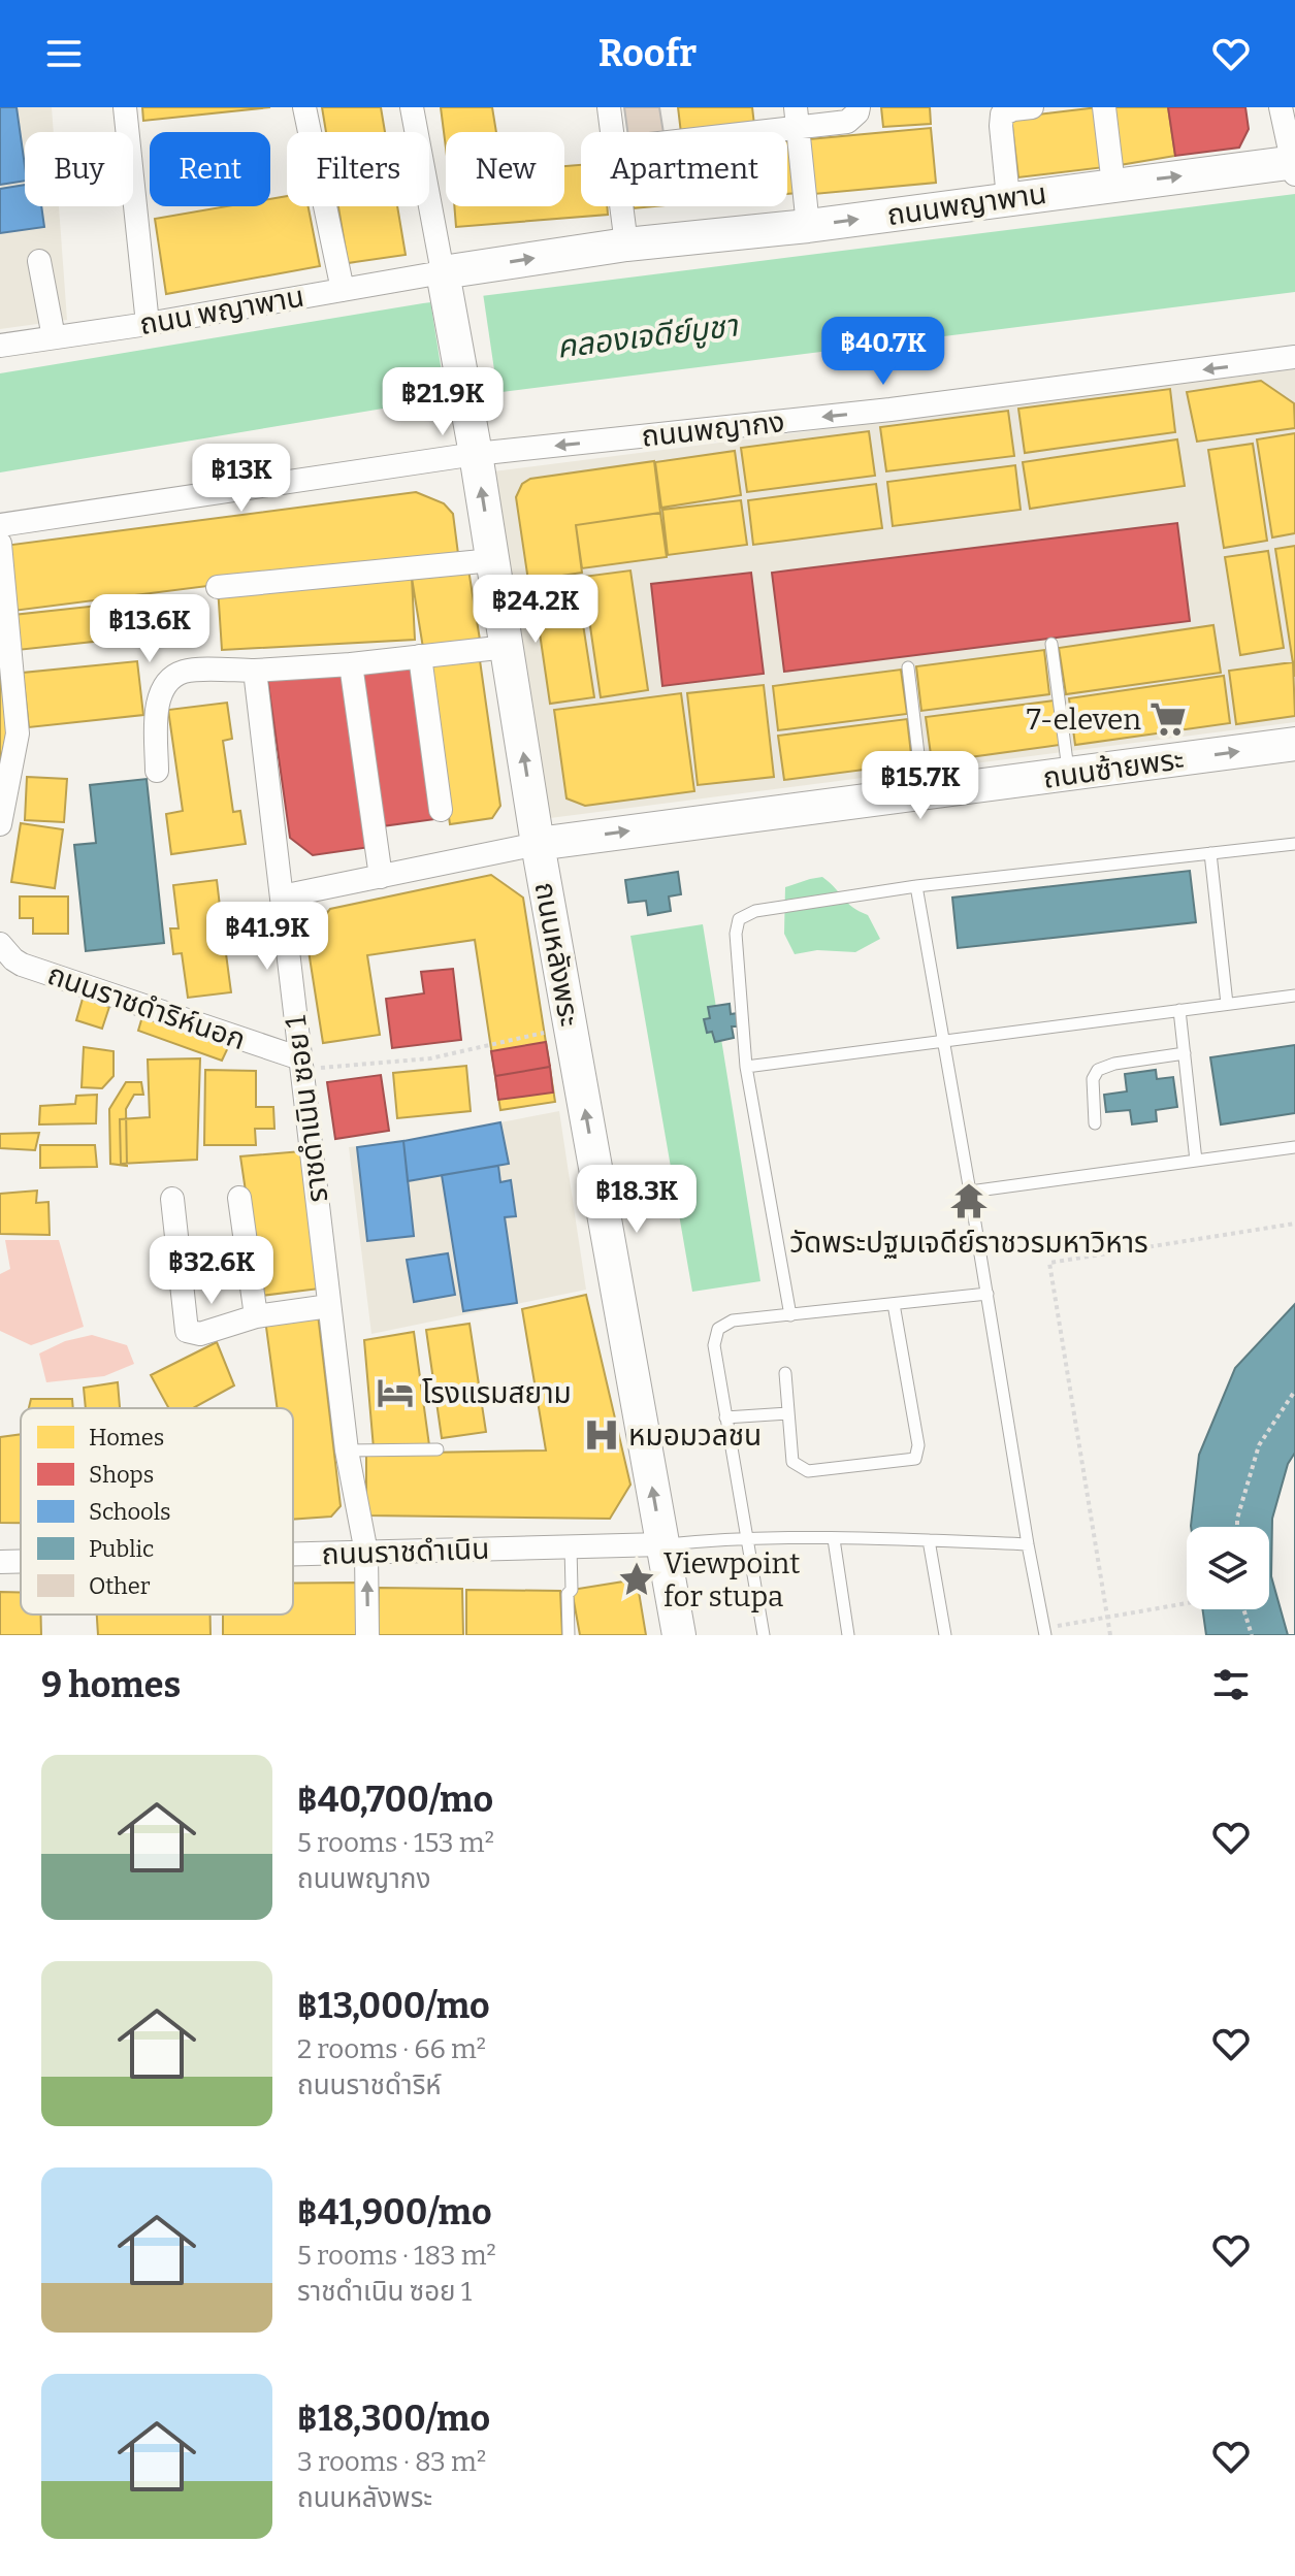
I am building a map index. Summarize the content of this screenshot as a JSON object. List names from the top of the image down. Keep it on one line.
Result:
{"streets":{"main road":["ถนนพญาพาน","ถนนซ้ายพระ","ถนนหลังพระ"],"street":["ถนน พญาพาน","ถนนพญากง","ถนนราชดำริห์นอก","ราชดำเนิน ซอย 1","ถนนราชดำเนิน"]},"crossings":[["ถนนพญาพาน","ถนน พญาพาน"],["ถนนพญาพาน","ถนนหลังพระ"],["ถนน พญาพาน","ถนนหลังพระ"],["ถนนพญากง","ถนนหลังพระ"],["ถนนซ้ายพระ","ถนนหลังพระ"],["ถนนหลังพระ","ถนนราชดำเนิน"],["ถนนราชดำริห์นอก","ราชดำเนิน ซอย 1"],["ราชดำเนิน ซอย 1","ถนนราชดำเนิน"]],"one_way":["ถนนพญาพาน","ถนนพญากง","ถนนซ้ายพระ","ถนนหลังพระ"],"water":["คลองเจดีย์บูชา"],"places":{"supermarket":["7-eleven"],"temple":["วัดพระปฐมเจดีย์ราชวรมหาวิหาร"],"hotel":["โรงแรมสยาม"],"hospital":["หมอมวลชน"],"place":["Viewpoint for stupa"]},"legend":["Homes","Shops","Schools","Public","Other"],"page":{"header":"Roofr","chip":["Buy","Rent","Filters","New","Apartment"],"price":["฿40.7K","฿21.9K","฿13K","฿24.2K","฿13.6K","฿15.7K","฿41.9K","฿18.3K","฿32.6K"],"heading":"9 homes","list":[{"name":"฿40,700/mo","note":"5 rooms · 153 m² · ถนนพญากง"},{"name":"฿13,000/mo","note":"2 rooms · 66 m² · ถนนราชดำริห์"},{"name":"฿41,900/mo","note":"5 rooms · 183 m² · ราชดำเนิน ซอย 1"},{"name":"฿18,300/mo","note":"3 rooms · 83 m² · ถนนหลังพระ"}]}}
